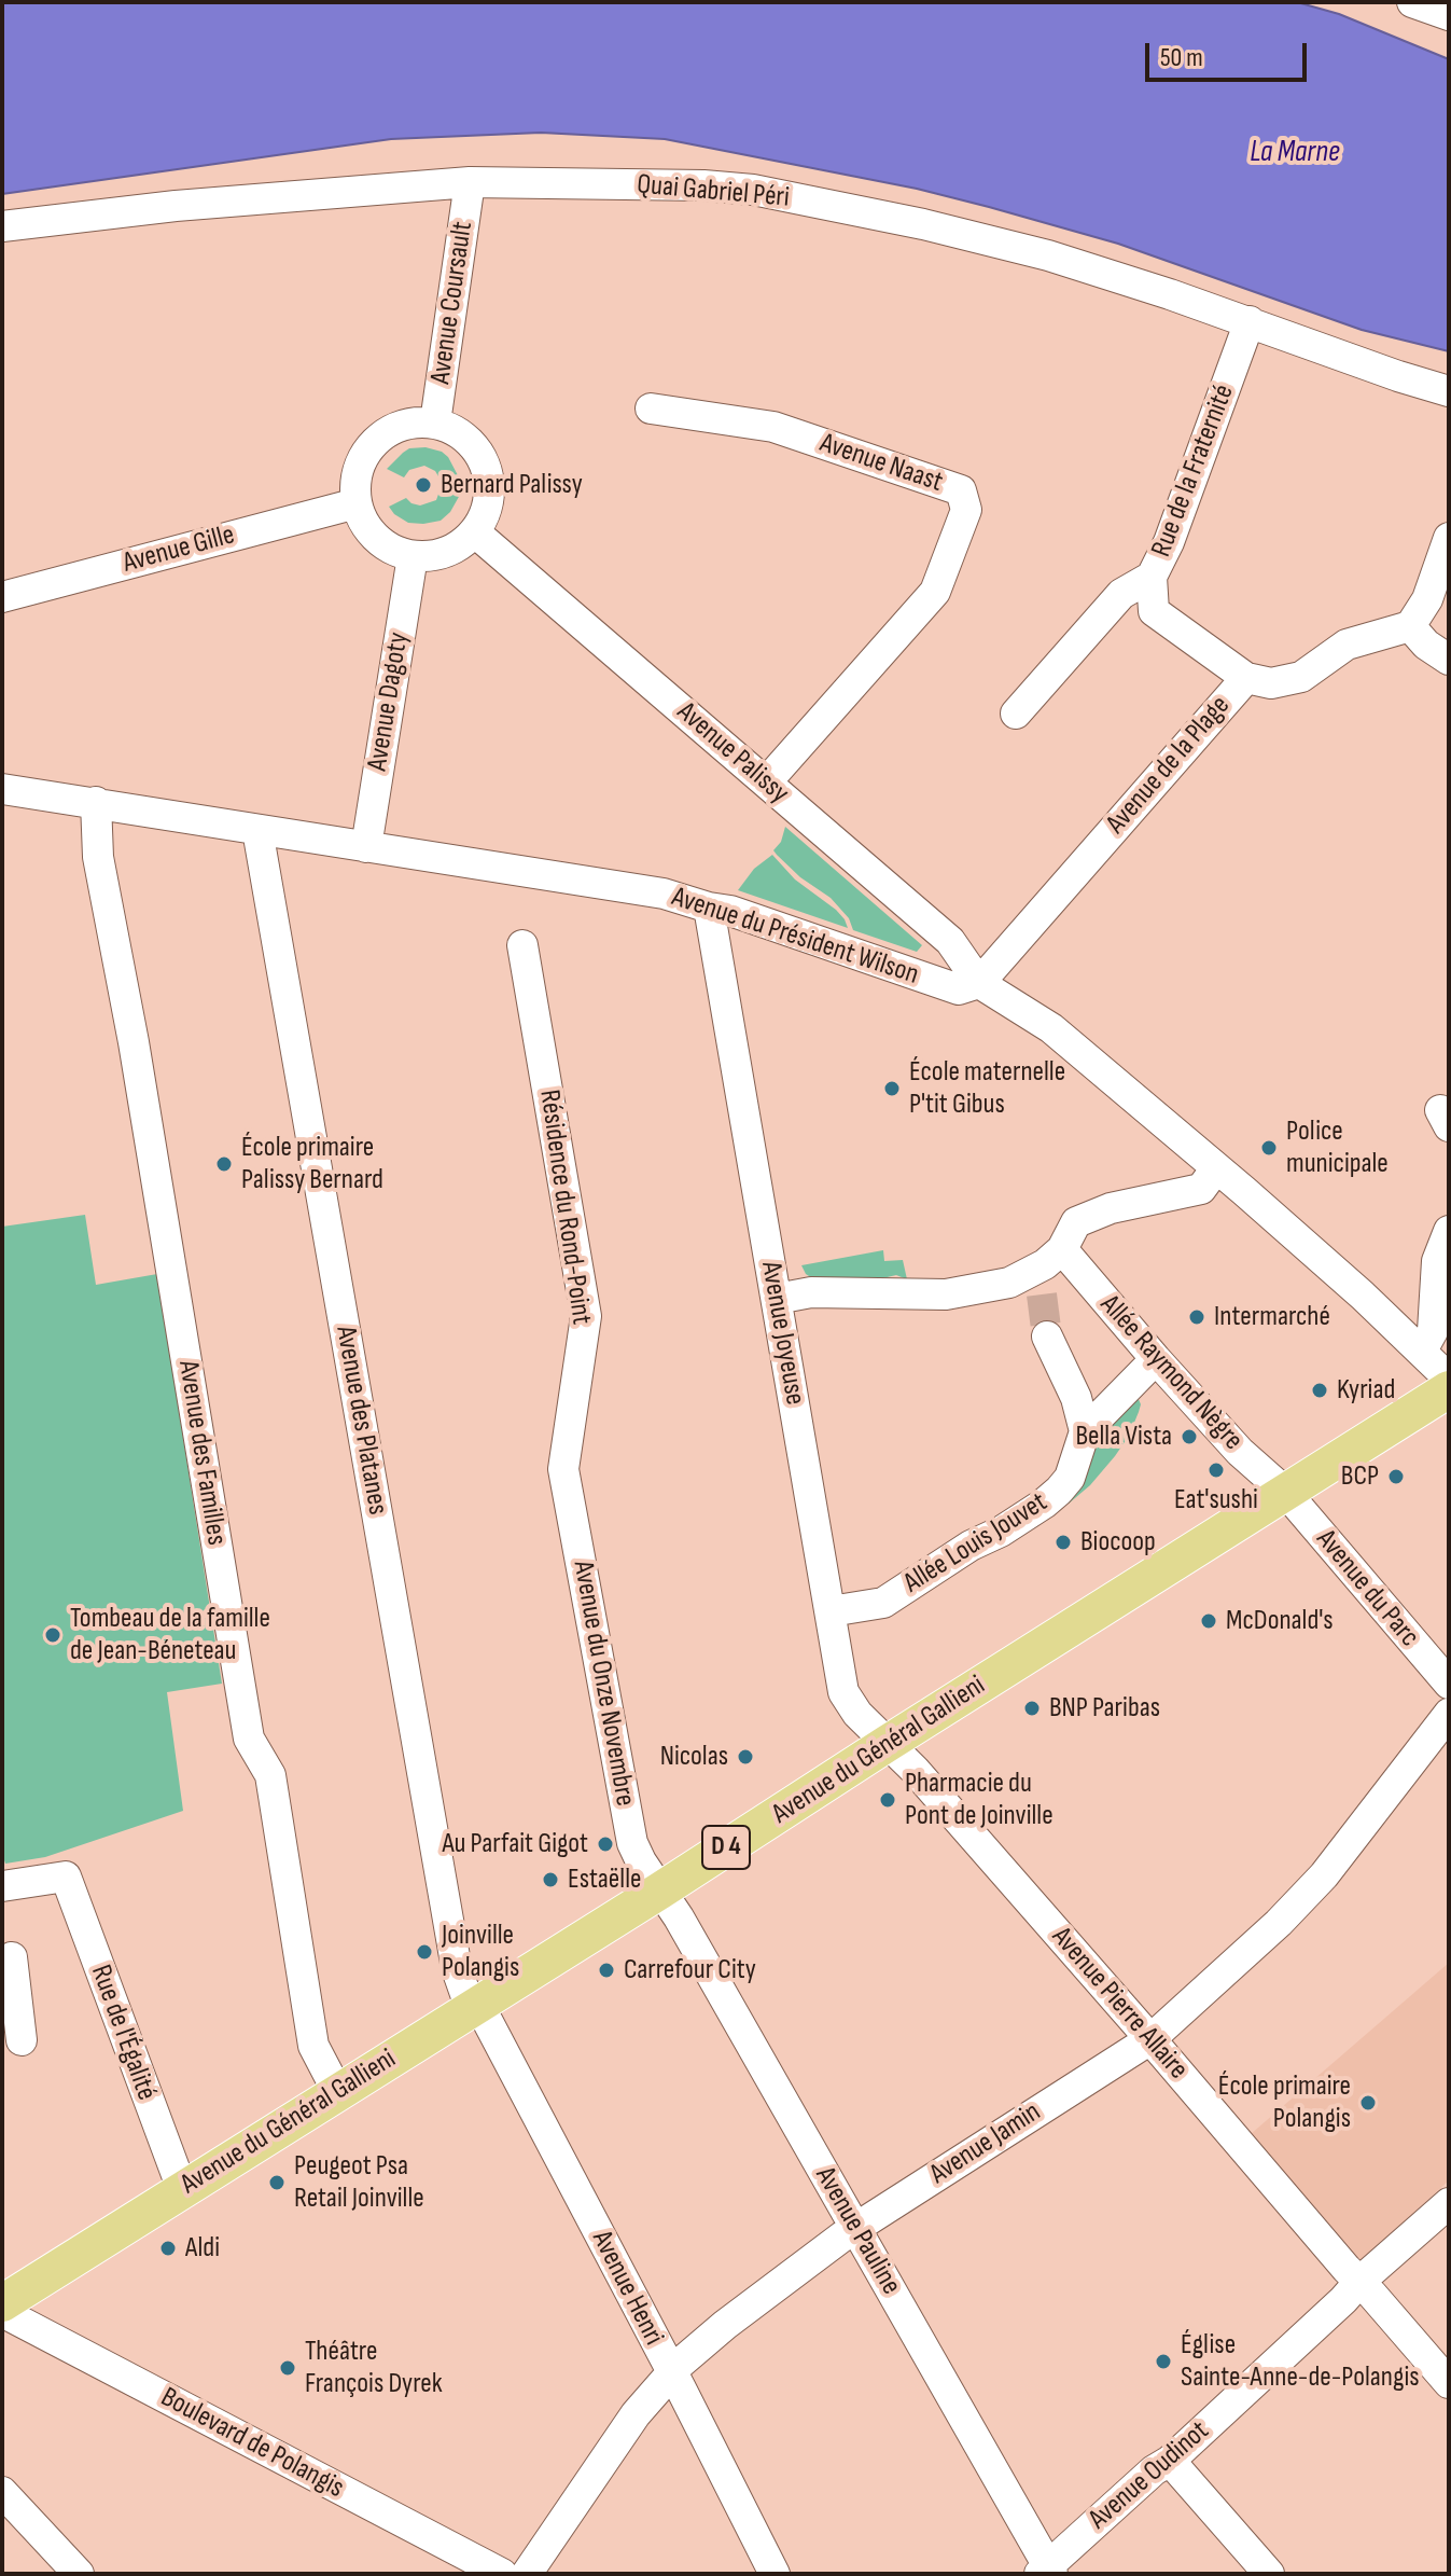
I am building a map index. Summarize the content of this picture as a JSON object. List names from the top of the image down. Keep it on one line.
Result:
{"streets":{"main road":["Avenue du Général Gallieni","D 4"],"street":["Quai Gabriel Péri","Avenue Coursault","Avenue Naast","Rue de la Fraternité","Avenue Gille","Avenue Dagoty","Avenue Palissy","Avenue de la Plage","Avenue du Président Wilson","Résidence du Rond-Point","Avenue Joyeuse","Allée Raymond Nègre","Avenue des Platanes","Avenue des Familles","Allée Louis Jouvet","Avenue du Parc","Avenue du Onze Novembre","Avenue Pierre Allaire","Rue de l'Égalité","Avenue Jamin","Avenue Pauline","Avenue Henri","Boulevard de Polangis","Avenue Oudinot"]},"crossings":[["Quai Gabriel Péri","Avenue Coursault"],["Quai Gabriel Péri","Rue de la Fraternité"],["Avenue Coursault","Avenue Gille"],["Avenue Coursault","Avenue Dagoty"],["Avenue Coursault","Avenue Palissy"],["Avenue Naast","Avenue Palissy"],["Rue de la Fraternité","Avenue de la Plage"],["Avenue Gille","Avenue Dagoty"],["Avenue Gille","Avenue Palissy"],["Avenue Dagoty","Avenue Palissy"],["Avenue Dagoty","Avenue du Président Wilson"],["Avenue Palissy","Avenue de la Plage"],["Avenue Palissy","Avenue du Président Wilson"],["Avenue de la Plage","Avenue du Président Wilson"],["Avenue du Président Wilson","Avenue Joyeuse"],["Avenue du Président Wilson","Avenue des Platanes"],["Avenue du Président Wilson","Avenue des Familles"],["Résidence du Rond-Point","Avenue du Onze Novembre"],["Avenue Joyeuse","Allée Louis Jouvet"],["Avenue Joyeuse","Avenue du Général Gallieni"],["Avenue Joyeuse","Avenue Pierre Allaire"],["Allée Raymond Nègre","Allée Louis Jouvet"],["Allée Raymond Nègre","Avenue du Parc"],["Allée Raymond Nègre","Avenue du Général Gallieni"],["Avenue des Platanes","Avenue du Général Gallieni"],["Avenue des Platanes","Avenue Henri"],["Avenue des Familles","Avenue du Général Gallieni"],["Avenue du Parc","Avenue du Général Gallieni"],["Avenue du Onze Novembre","Avenue du Général Gallieni"],["Avenue du Onze Novembre","Avenue Pauline"],["Avenue du Général Gallieni","Avenue Pierre Allaire"],["Avenue du Général Gallieni","Rue de l'Égalité"],["Avenue du Général Gallieni","Avenue Pauline"],["Avenue du Général Gallieni","Avenue Henri"],["Avenue Pierre Allaire","Avenue Jamin"],["Avenue Pierre Allaire","Avenue Oudinot"],["Avenue Jamin","Avenue Pauline"],["Avenue Jamin","Avenue Henri"],["Avenue Pauline","Avenue Oudinot"]],"water":["La Marne"],"places":["Bernard Palissy","École maternelle P'tit Gibus","Police municipale","École primaire Palissy Bernard","Intermarché","Kyriad","Bella Vista","Eat'sushi","BCP","Biocoop","McDonald's","Tombeau de la famille de Jean-Béneteau","BNP Paribas","Nicolas","Pharmacie du Pont de Joinville","Au Parfait Gigot","Estaëlle","Joinville Polangis","Carrefour City","École primaire Polangis","Peugeot Psa Retail Joinville","Aldi","Église Sainte-Anne-de-Polangis","Théâtre François Dyrek"],"scale_bar":"50 m"}
